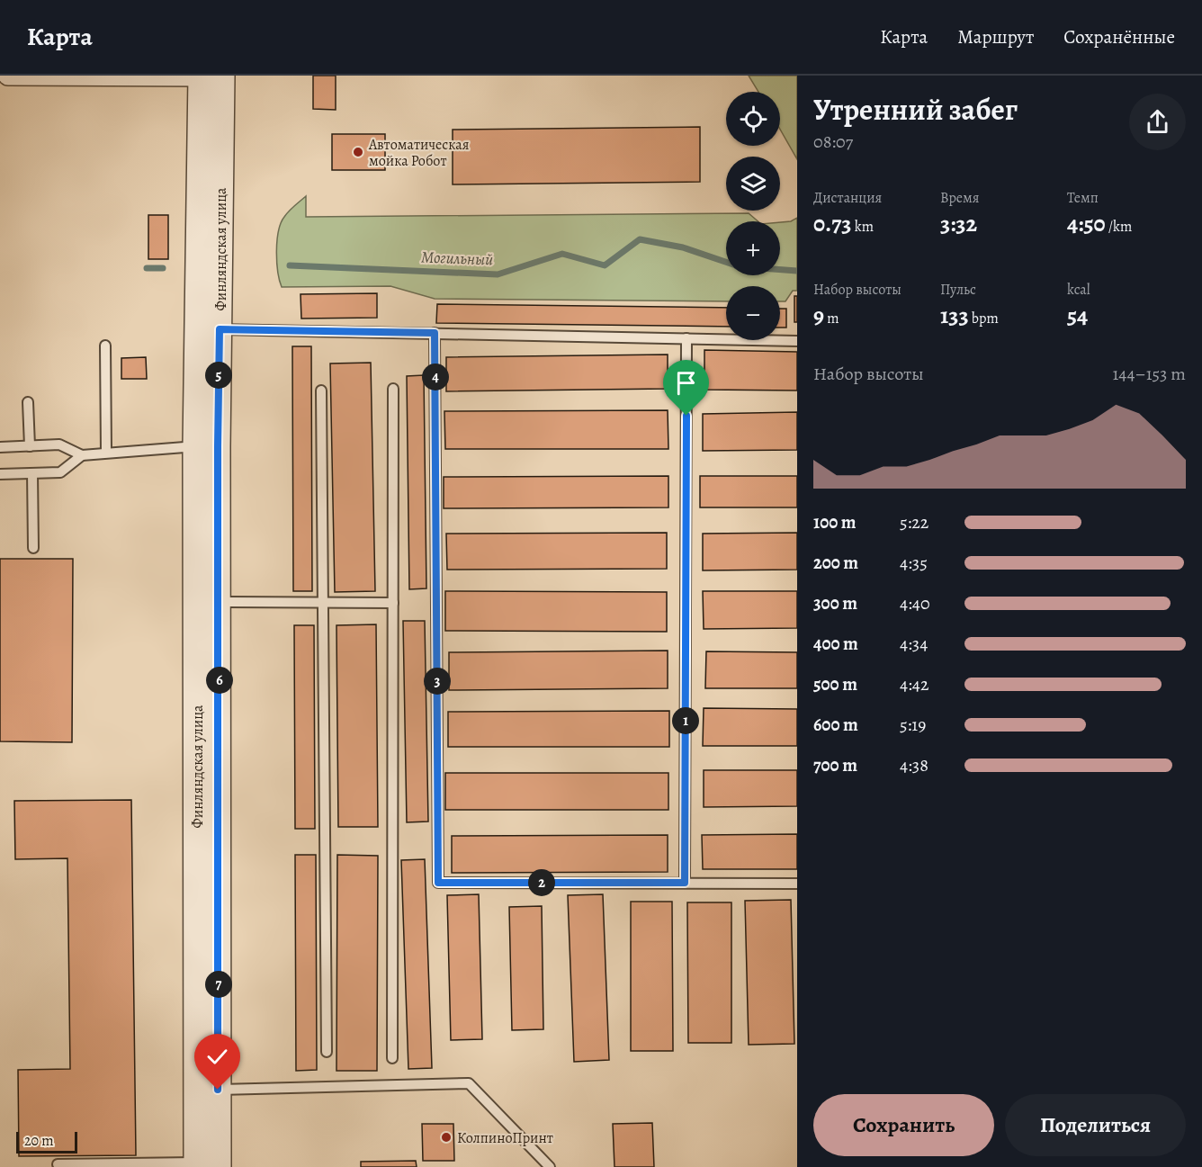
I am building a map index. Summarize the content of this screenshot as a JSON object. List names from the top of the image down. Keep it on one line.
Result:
{"streets":{"street":["Финляндская улица"]},"water":["Могильный"],"places":["Автоматическая мойка Робот","КолпиноПринт"],"scale_bar":"20 m","page":{"header":"Карта","nav":["Карта","Маршрут","Сохранённые"],"heading":["Утренний забег","08:07"],"map_buttons":["+","−"],"stats":[["Дистанция","0.73 km"],["Время","3:32"],["Темп","4:50 /km"],["Набор высоты","9 m"],["Пульс","133 bpm"],["kcal","54"]],"chart":["Набор высоты","144–153 m"],"pins":["5","4","6","3","1","2","7"],"list":[{"name":"100 m","note":"5:22"},{"name":"200 m","note":"4:35"},{"name":"300 m","note":"4:40"},{"name":"400 m","note":"4:34"},{"name":"500 m","note":"4:42"},{"name":"600 m","note":"5:19"},{"name":"700 m","note":"4:38"}],"buttons":["Сохранить","Поделиться"],"scale":"20 m"}}
